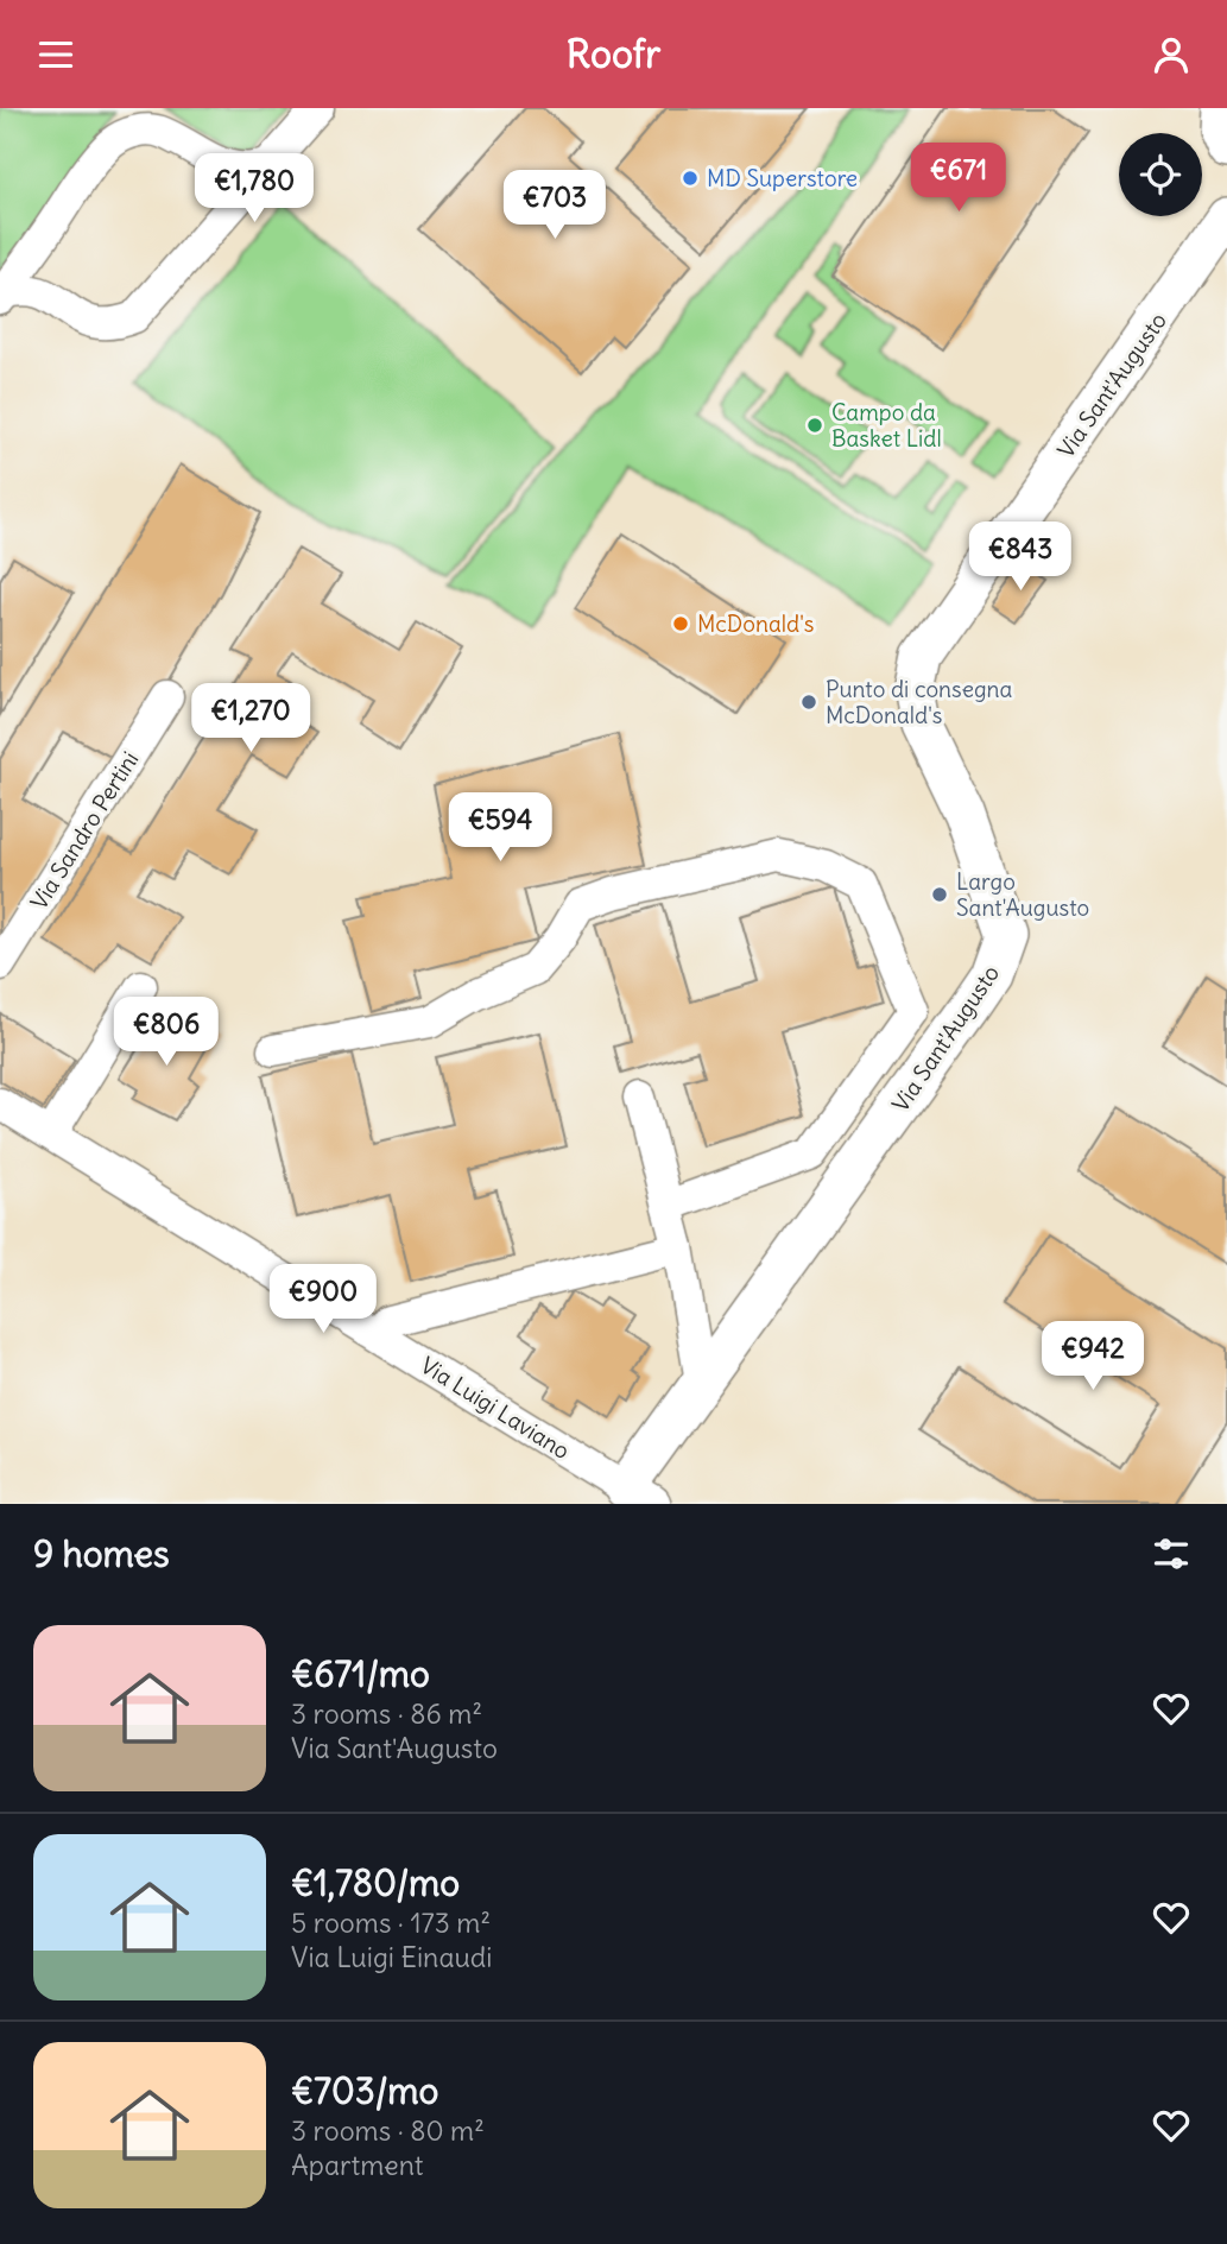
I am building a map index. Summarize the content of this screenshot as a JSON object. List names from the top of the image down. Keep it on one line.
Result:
{"streets":{"main road":["Via Sant'Augusto"],"street":["Via Sandro Pertini","Via Luigi Laviano"]},"crossings":[["Via Sant'Augusto","Via Luigi Laviano"]],"places":["MD Superstore","Campo da Basket Lidl","McDonald's","Punto di consegna McDonald's","Largo Sant'Augusto"],"page":{"header":"Roofr","price":["€671","€1,780","€703","€843","€1,270","€594","€806","€900","€942"],"heading":"9 homes","list":[{"name":"€671/mo","note":"3 rooms · 86 m² · Via Sant'Augusto"},{"name":"€1,780/mo","note":"5 rooms · 173 m² · Via Luigi Einaudi"},{"name":"€703/mo","note":"3 rooms · 80 m² · Apartment"}]}}
